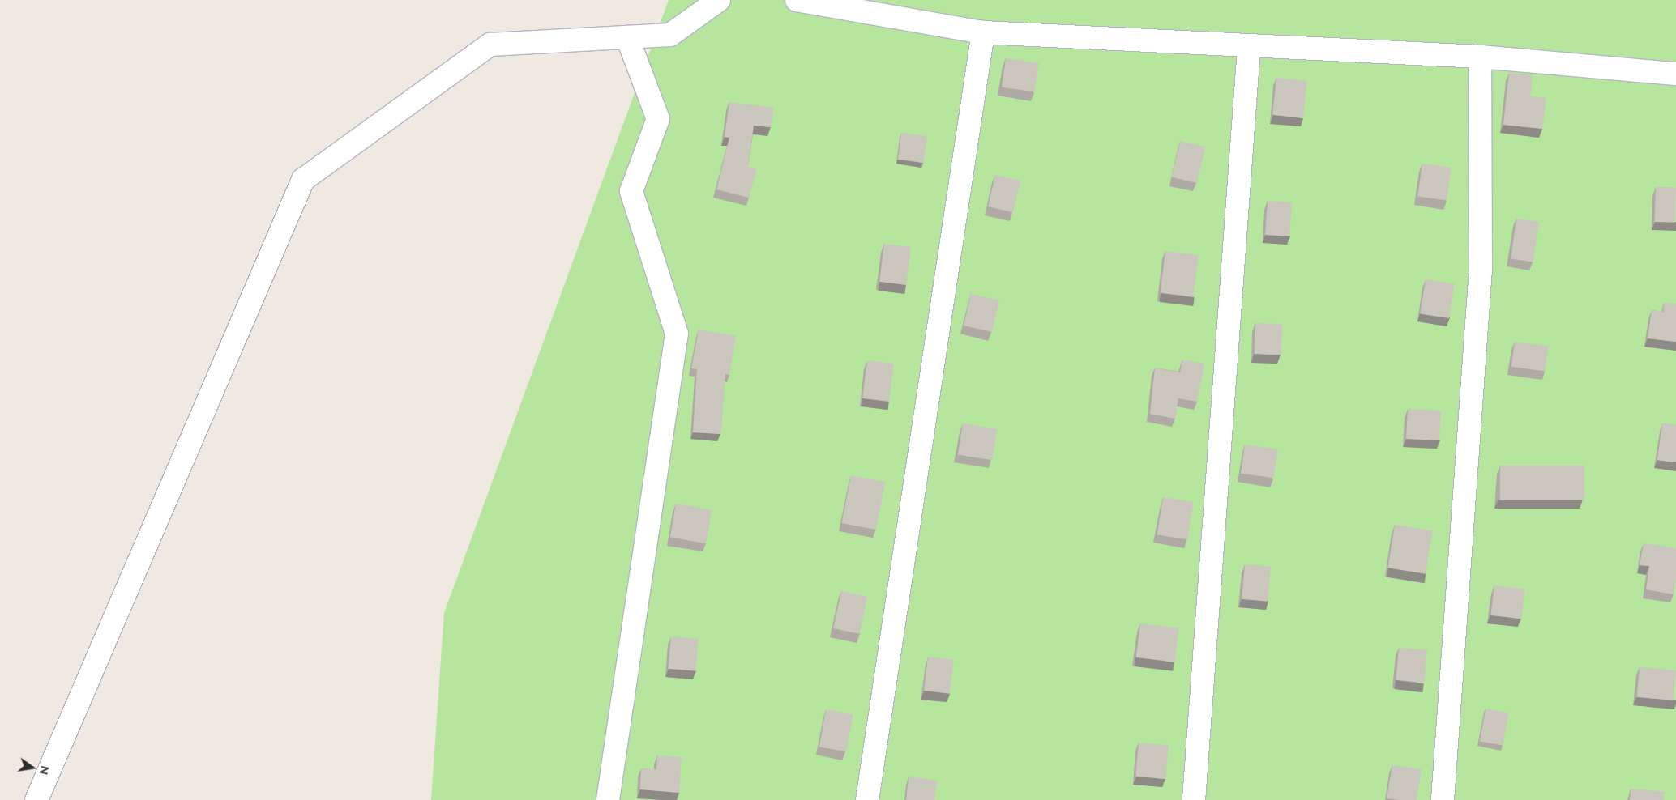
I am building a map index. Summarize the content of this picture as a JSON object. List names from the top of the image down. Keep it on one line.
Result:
{"north":"right"}
